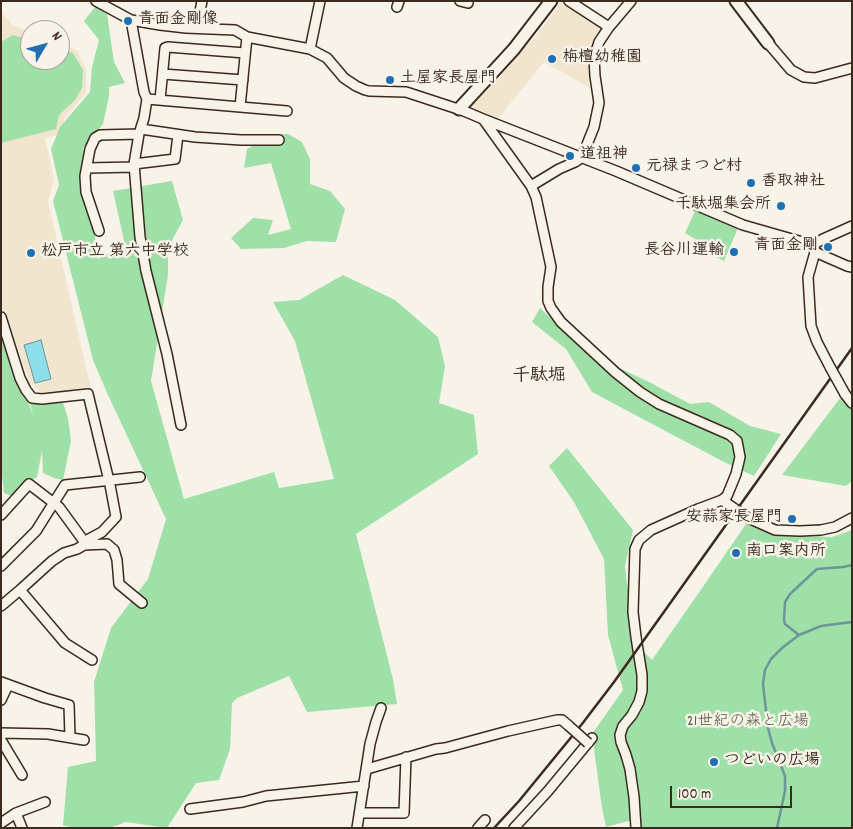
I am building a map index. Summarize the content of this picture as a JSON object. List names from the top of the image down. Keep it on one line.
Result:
{"districts":["千駄堀"],"parks":["21世紀の森と広場"],"places":["青面金剛像","栴檀幼稚園","土屋家長屋門","道祖神","元禄まつど村","香取神社","千駄堀集会所","青面金剛","長谷川運輸","松戸市立 第六中学校","安蒜家長屋門","南口案内所","つどいの広場"],"scale_bar":"100 m","north":"top right"}
